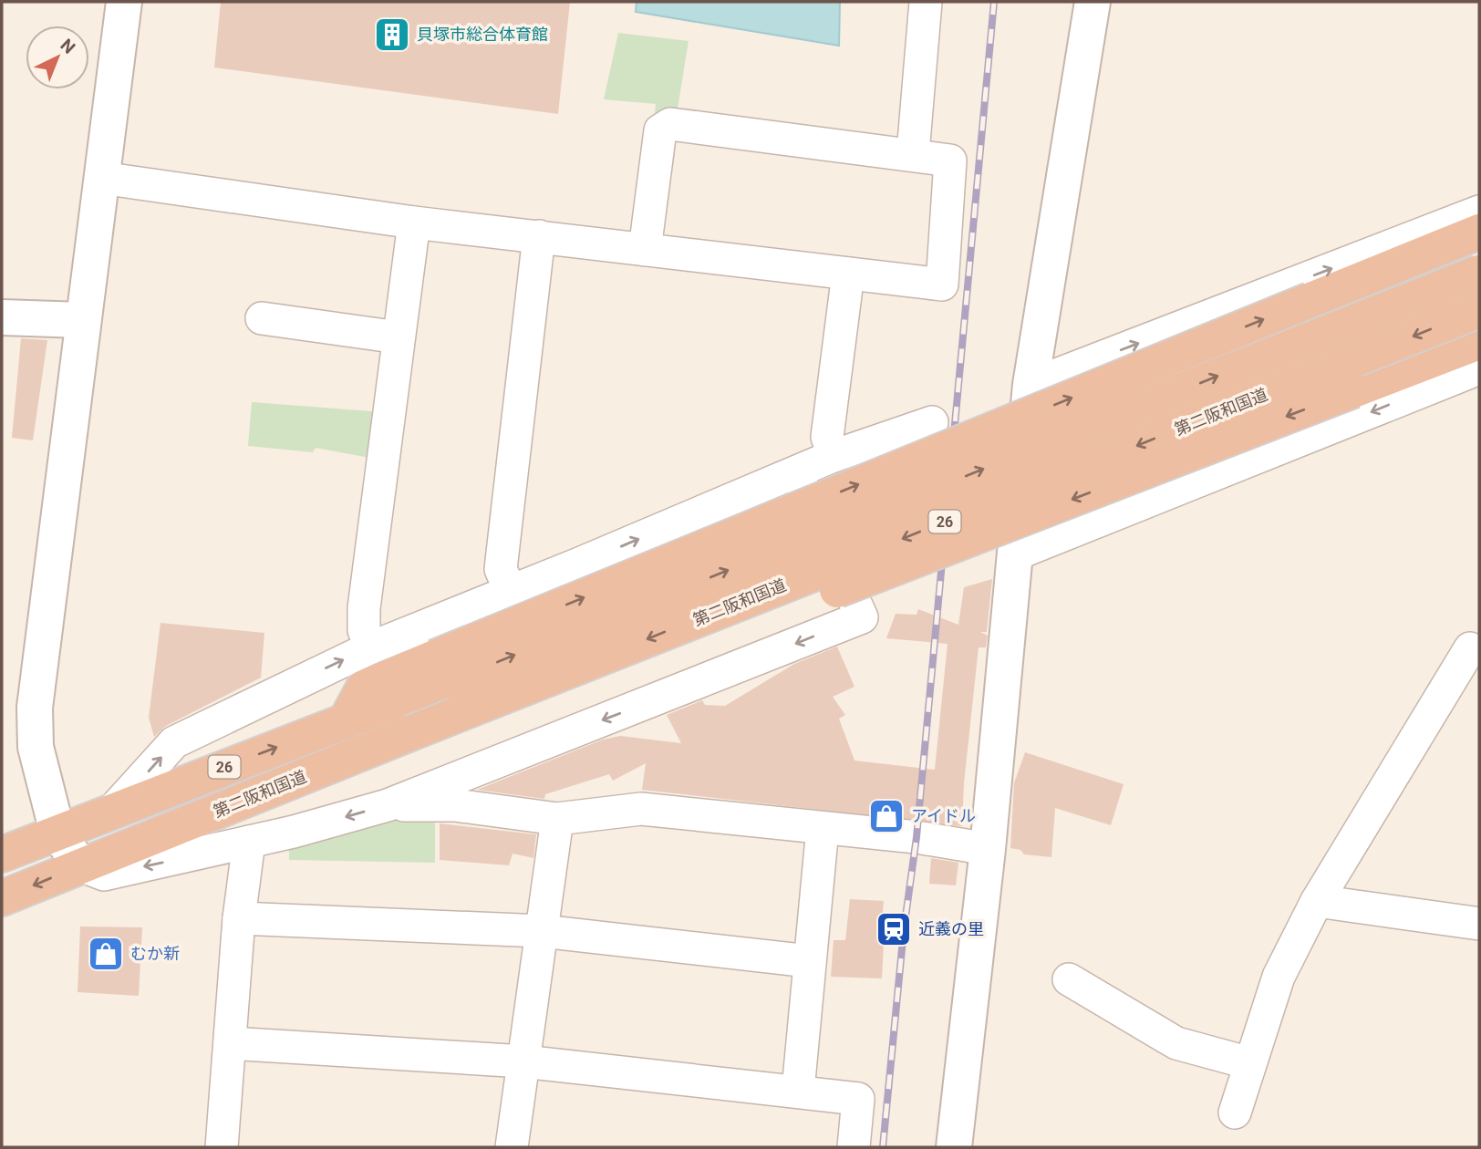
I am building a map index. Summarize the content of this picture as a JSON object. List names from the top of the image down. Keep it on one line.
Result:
{"streets":{"highway":["第二阪和国道","26"]},"places":{"building":["貝塚市総合体育館"],"shop":["アイドル","むか新"],"station":["近義の里"]},"north":"top right"}
